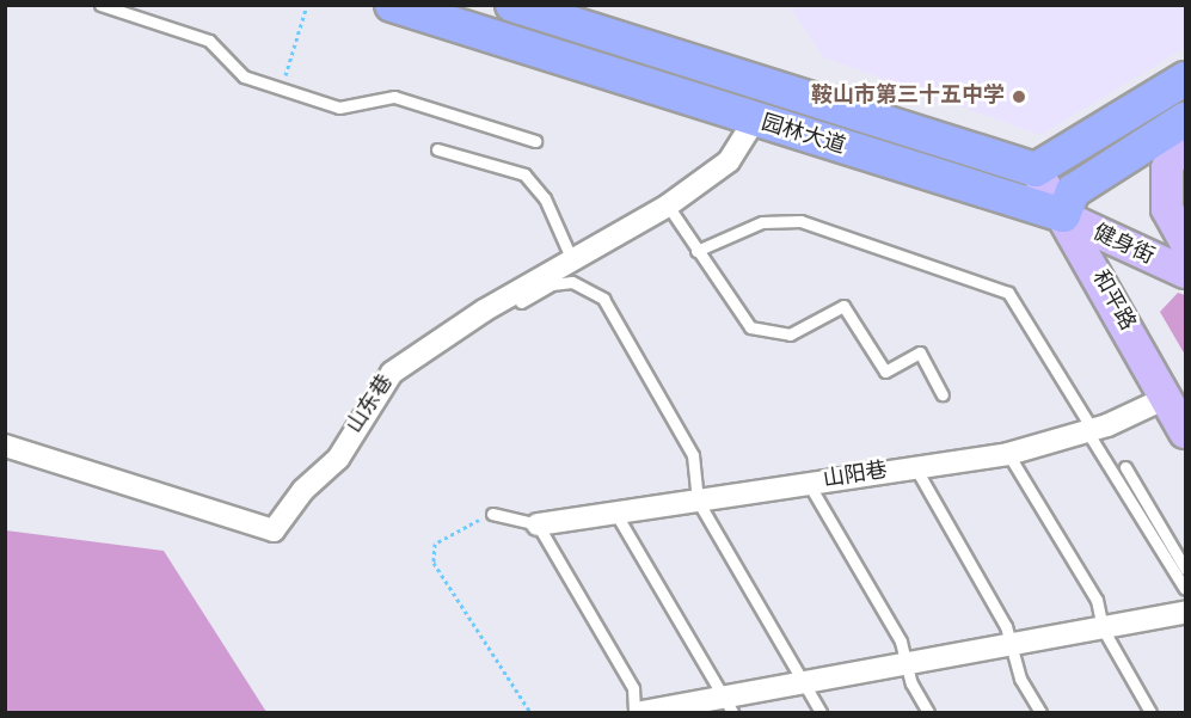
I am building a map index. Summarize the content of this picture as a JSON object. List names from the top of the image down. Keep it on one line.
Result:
{"streets":{"main road":["园林大道","健身街","和平路"],"street":["山东巷","山阳巷"]},"crossings":[["园林大道","健身街"],["园林大道","和平路"],["园林大道","山东巷"],["健身街","和平路"],["和平路","山阳巷"]],"places":["鞍山市第三十五中学"]}
